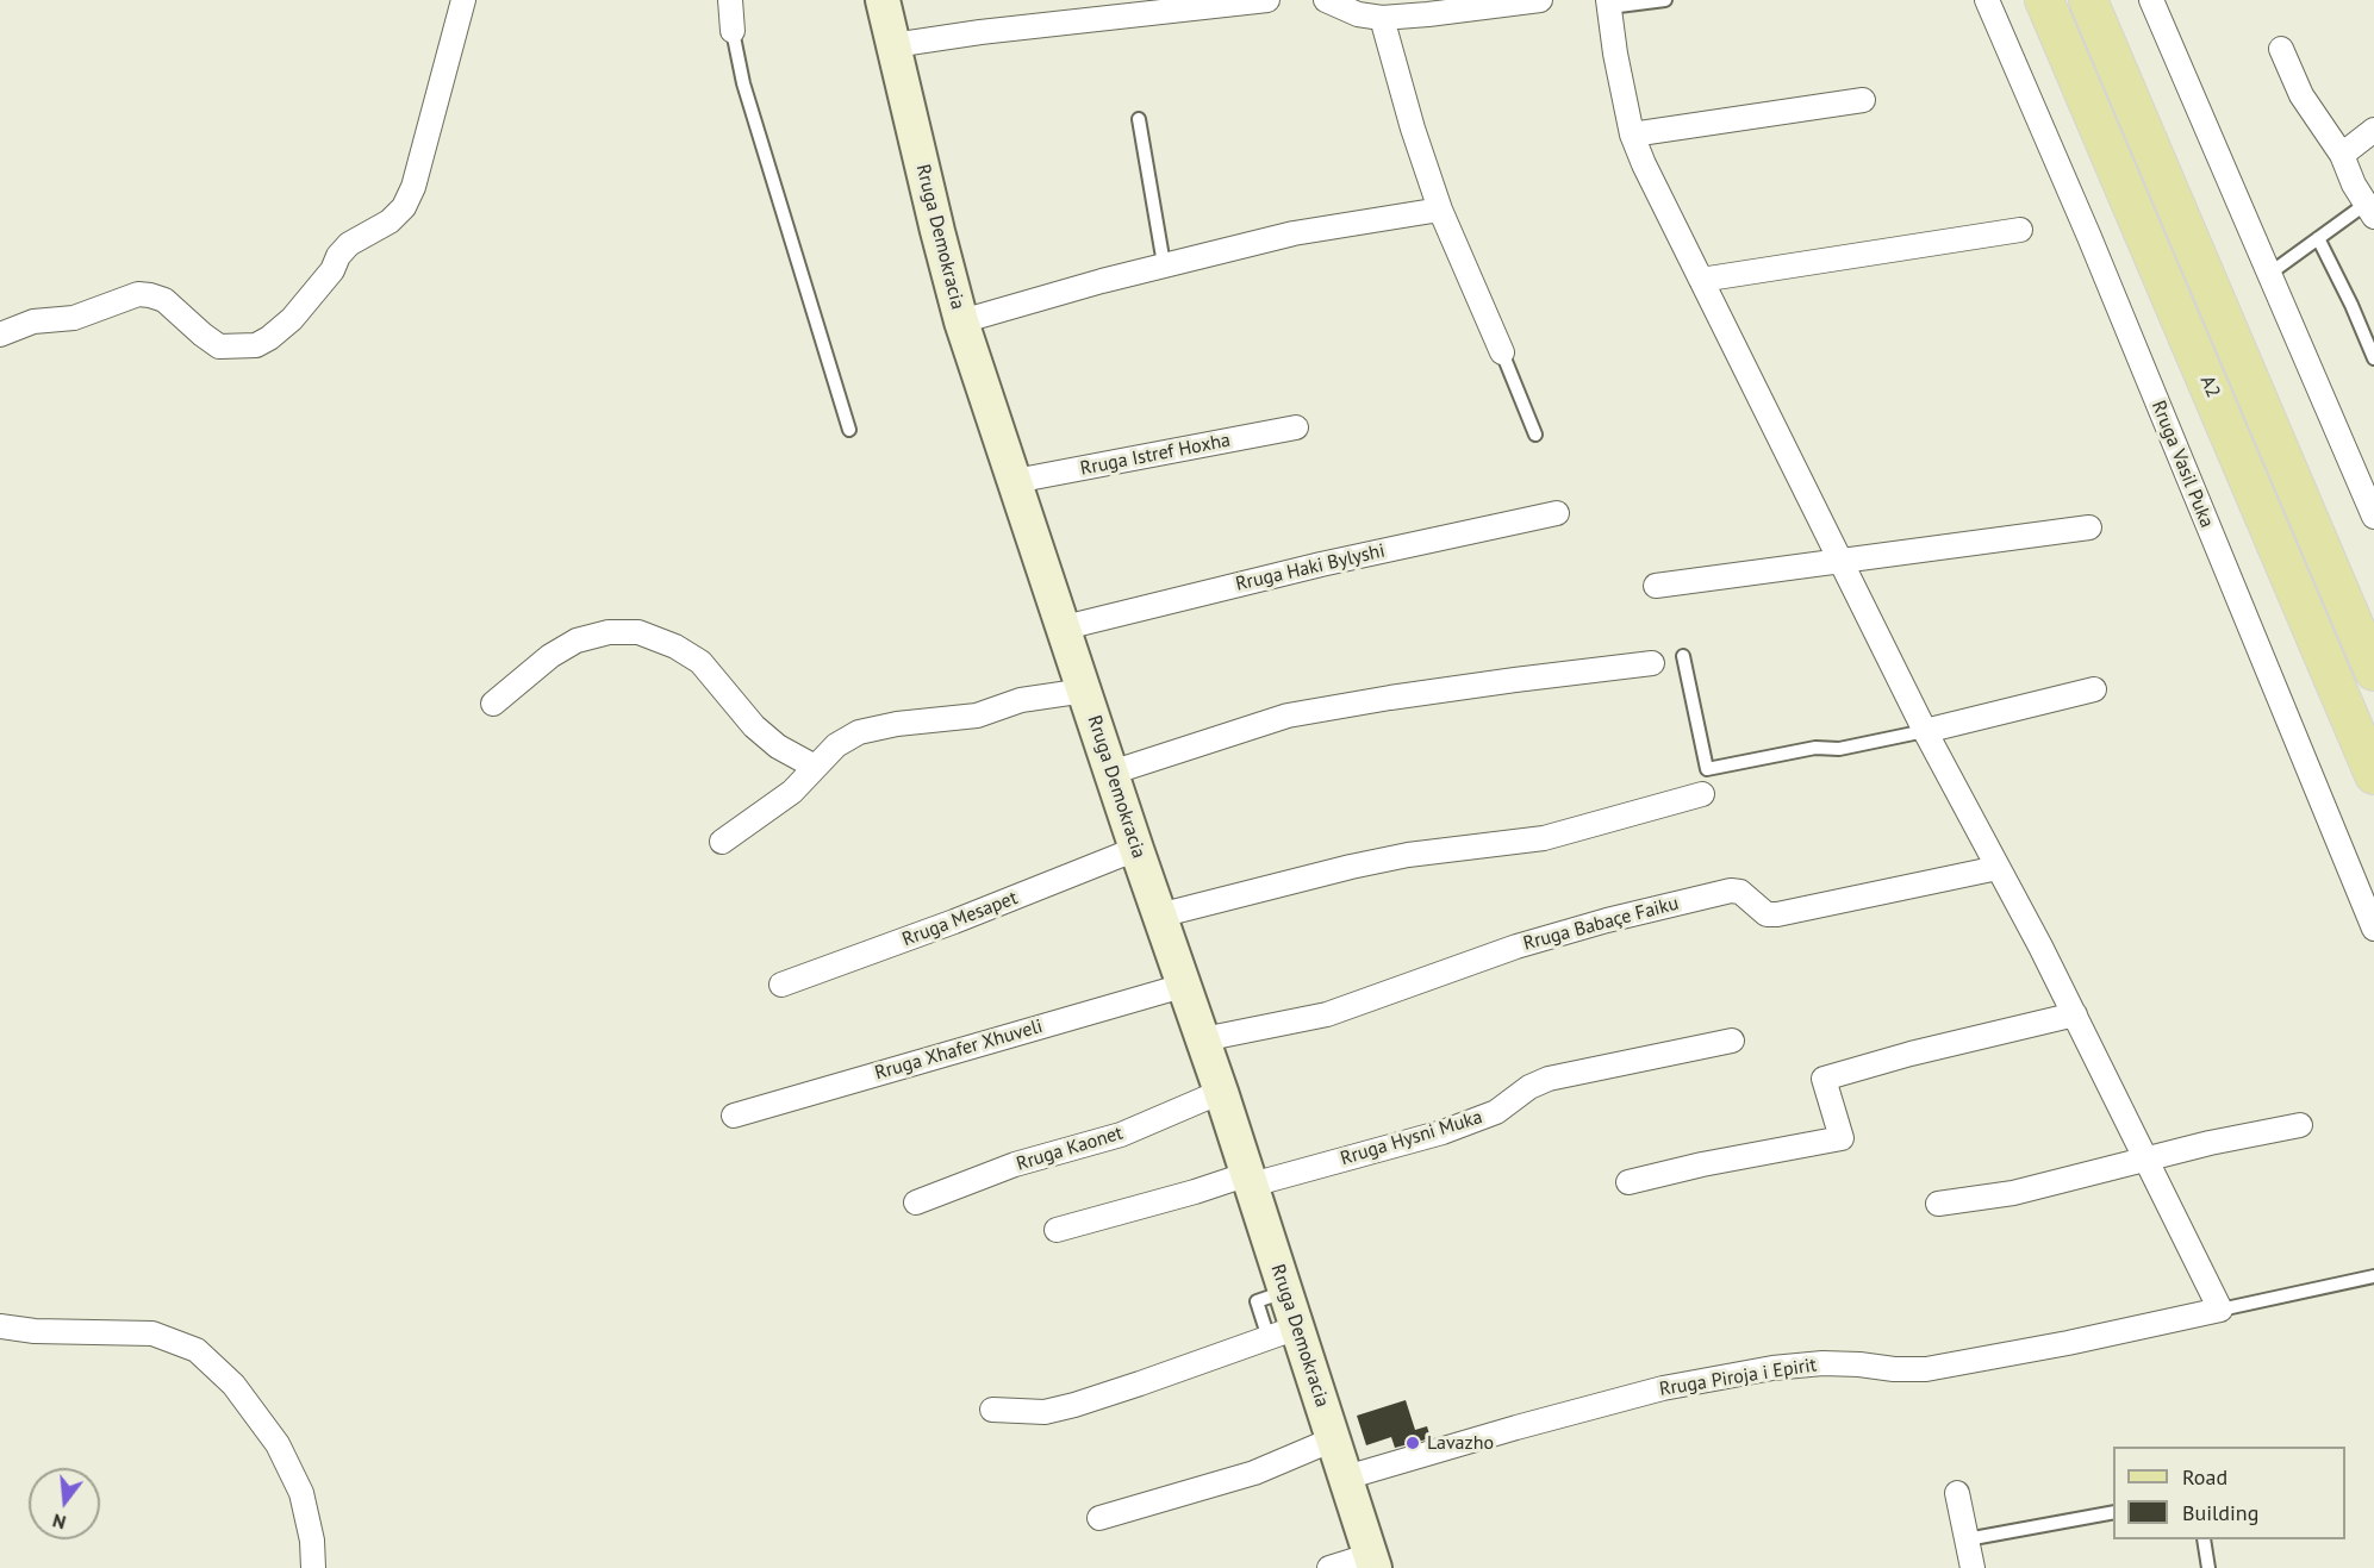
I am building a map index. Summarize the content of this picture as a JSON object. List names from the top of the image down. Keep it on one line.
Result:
{"streets":{"main road":["Rruga Demokracia","A2"],"street":["Rruga Istref Hoxha","Rruga Vasil Puka","Rruga Haki Bylyshi","Rruga Mesapet","Rruga Babaçe Faiku","Rruga Xhafer Xhuveli","Rruga Hysni Muka","Rruga Kaonet","Rruga Piroja i Epirit"]},"crossings":[["Rruga Demokracia","Rruga Istref Hoxha"],["Rruga Demokracia","Rruga Haki Bylyshi"],["Rruga Demokracia","Rruga Mesapet"],["Rruga Demokracia","Rruga Babaçe Faiku"],["Rruga Demokracia","Rruga Xhafer Xhuveli"],["Rruga Demokracia","Rruga Hysni Muka"],["Rruga Demokracia","Rruga Kaonet"],["Rruga Demokracia","Rruga Piroja i Epirit"]],"places":["Lavazho"],"legend":["Road","Building"],"north":"bottom"}
